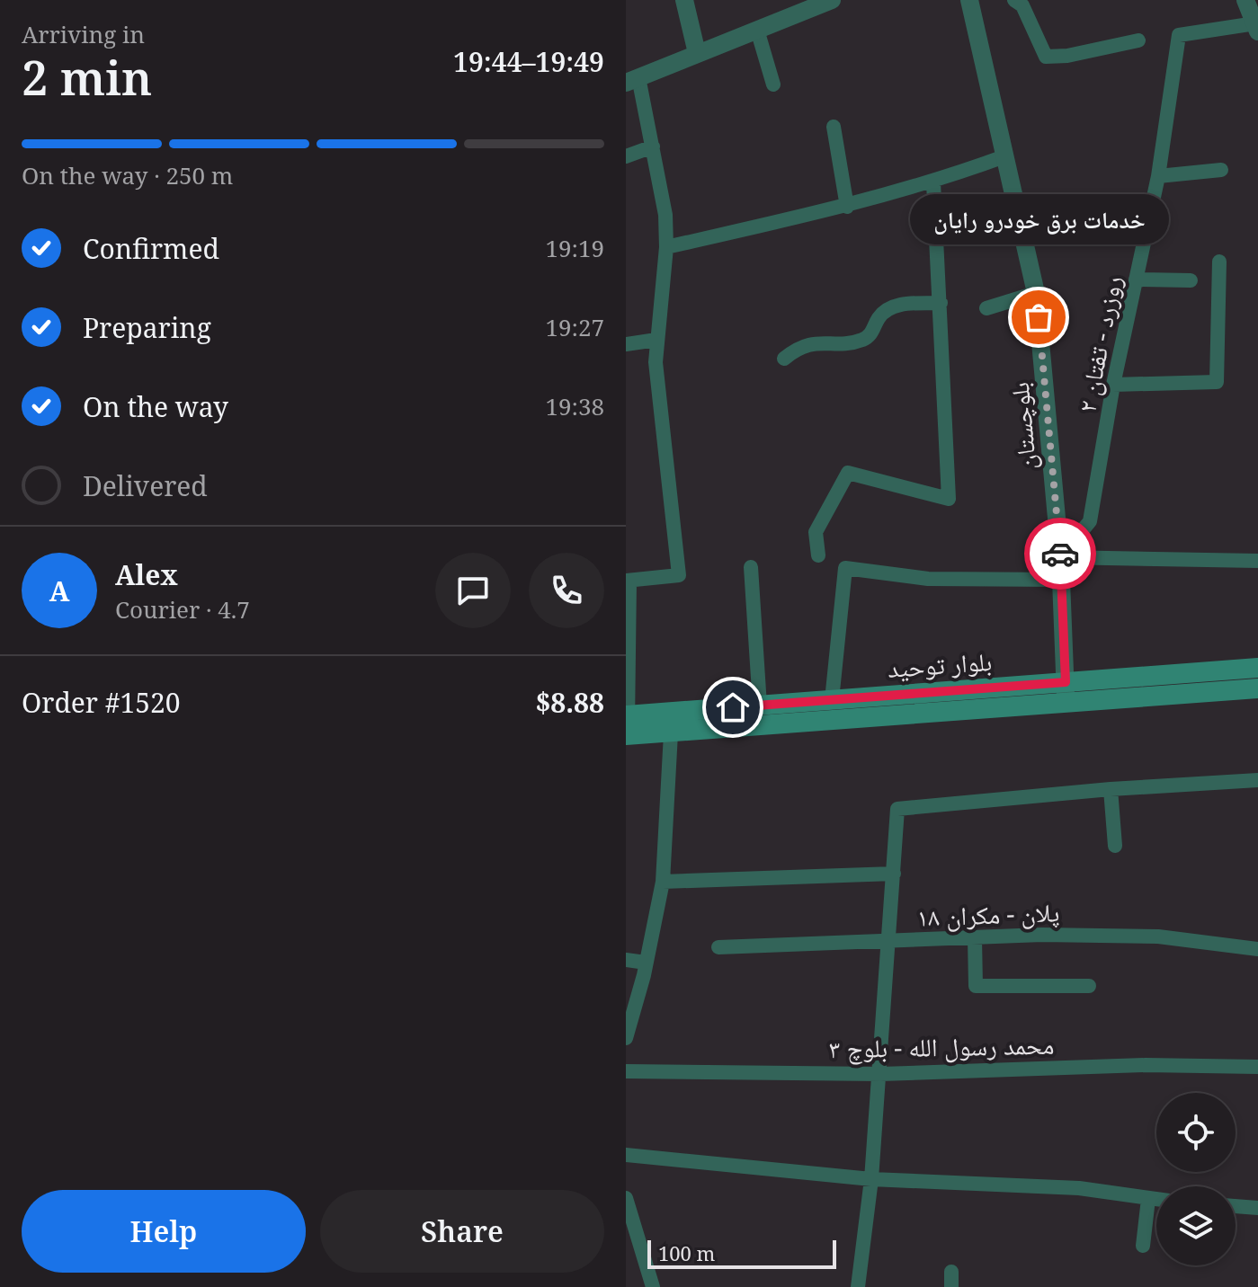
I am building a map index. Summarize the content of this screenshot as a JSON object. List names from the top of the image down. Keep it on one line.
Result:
{"streets":{"main road":["بلوار توحید"],"street":["روزرد - تفتان ۲","بلوچستان","پلان - مکران ۱۸","محمد رسول الله - بلوچ ۳"]},"crossings":[["روزرد - تفتان ۲","بلوچستان"],["بلوچستان","بلوار توحید"]],"places":["خدمات برق خودرو رایان"],"scale_bar":"100 m","page":{"heading":["2 min","Arriving in","19:44–19:49"],"panel":["Alex","Courier · 4.7","Order #1520","$8.88"],"bar":"On the way · 250 m","bubble":"خدمات برق خودرو رایان","list":[["Confirmed","19:19"],["Preparing","19:27"],["On the way","19:38"],"Delivered"],"round":"A","buttons":["Help","Share"],"scale":"100 m"}}
